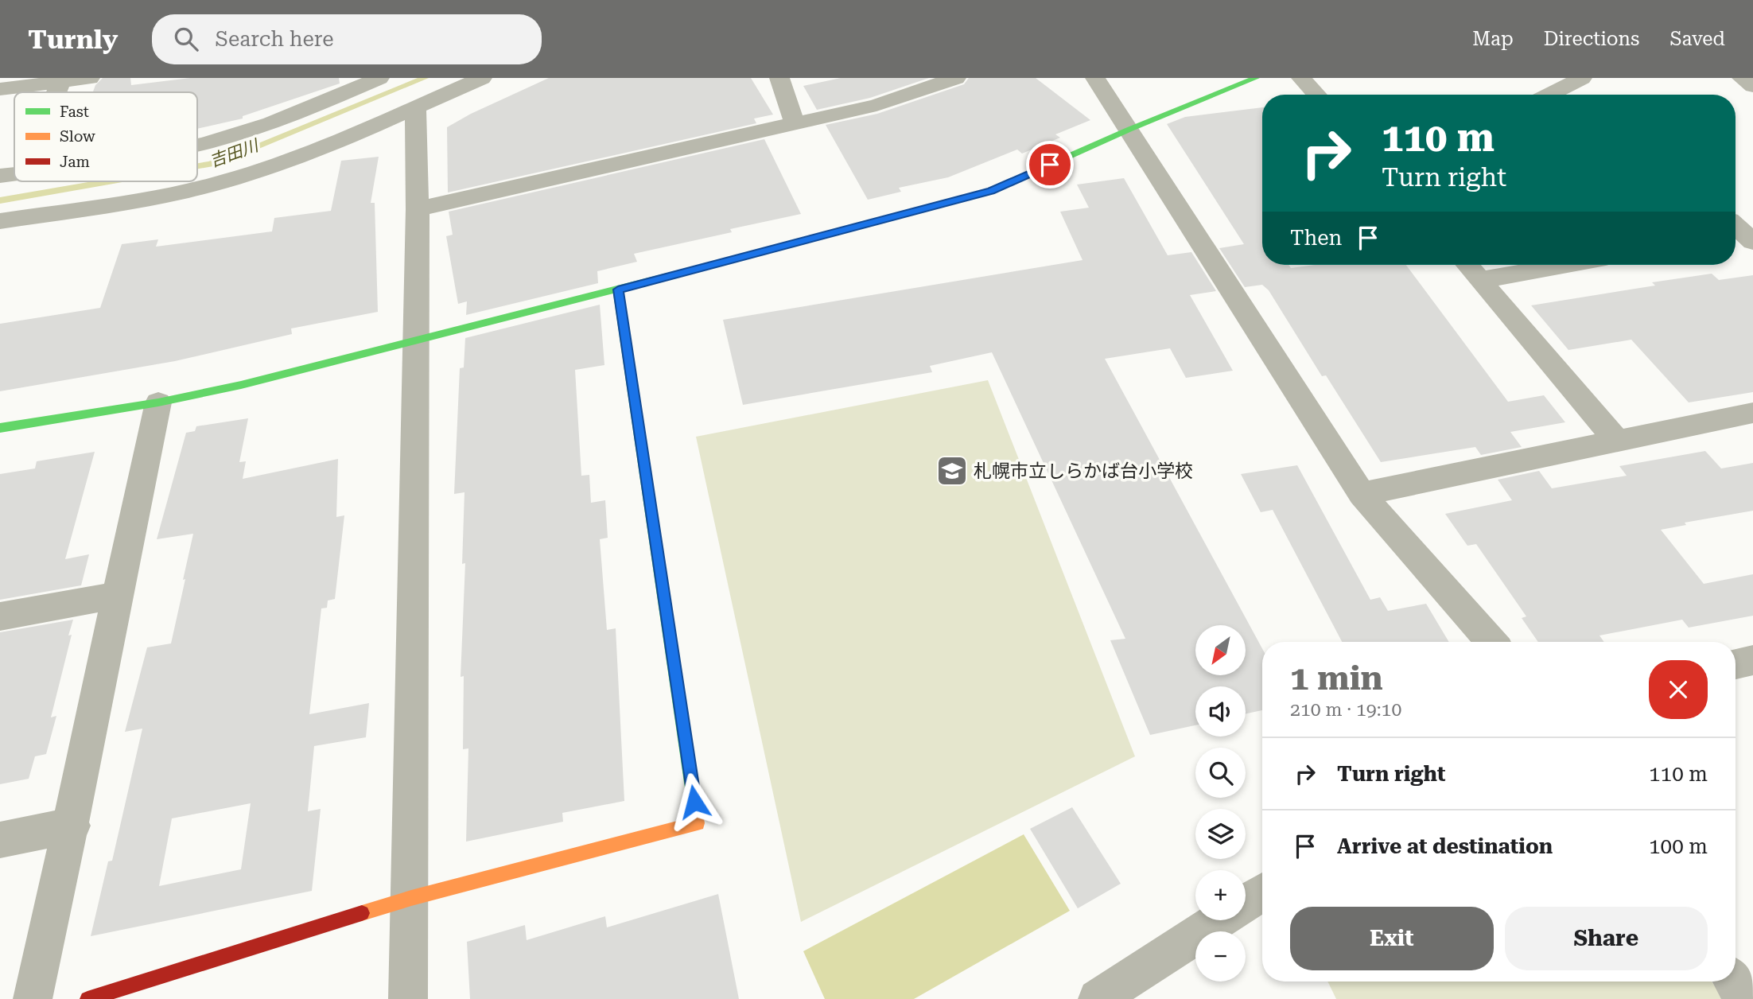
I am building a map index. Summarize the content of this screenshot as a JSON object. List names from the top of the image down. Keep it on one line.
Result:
{"water":["吉田川"],"places":{"school or university":["札幌市立しらかば台小学校"]},"legend":["Fast","Slow","Jam"],"north":"bottom left","page":{"header":"Turnly","search":"Search here","nav":["Map","Directions","Saved"],"turn":["110 m","Turn right"],"then":"Then","map_buttons":["+","−"],"heading":["1 min","210 m · 19:10"],"list":[{"name":"Turn right","value":"110 m"},{"name":"Arrive at destination","value":"100 m"}],"buttons":["Exit","Share"]}}
